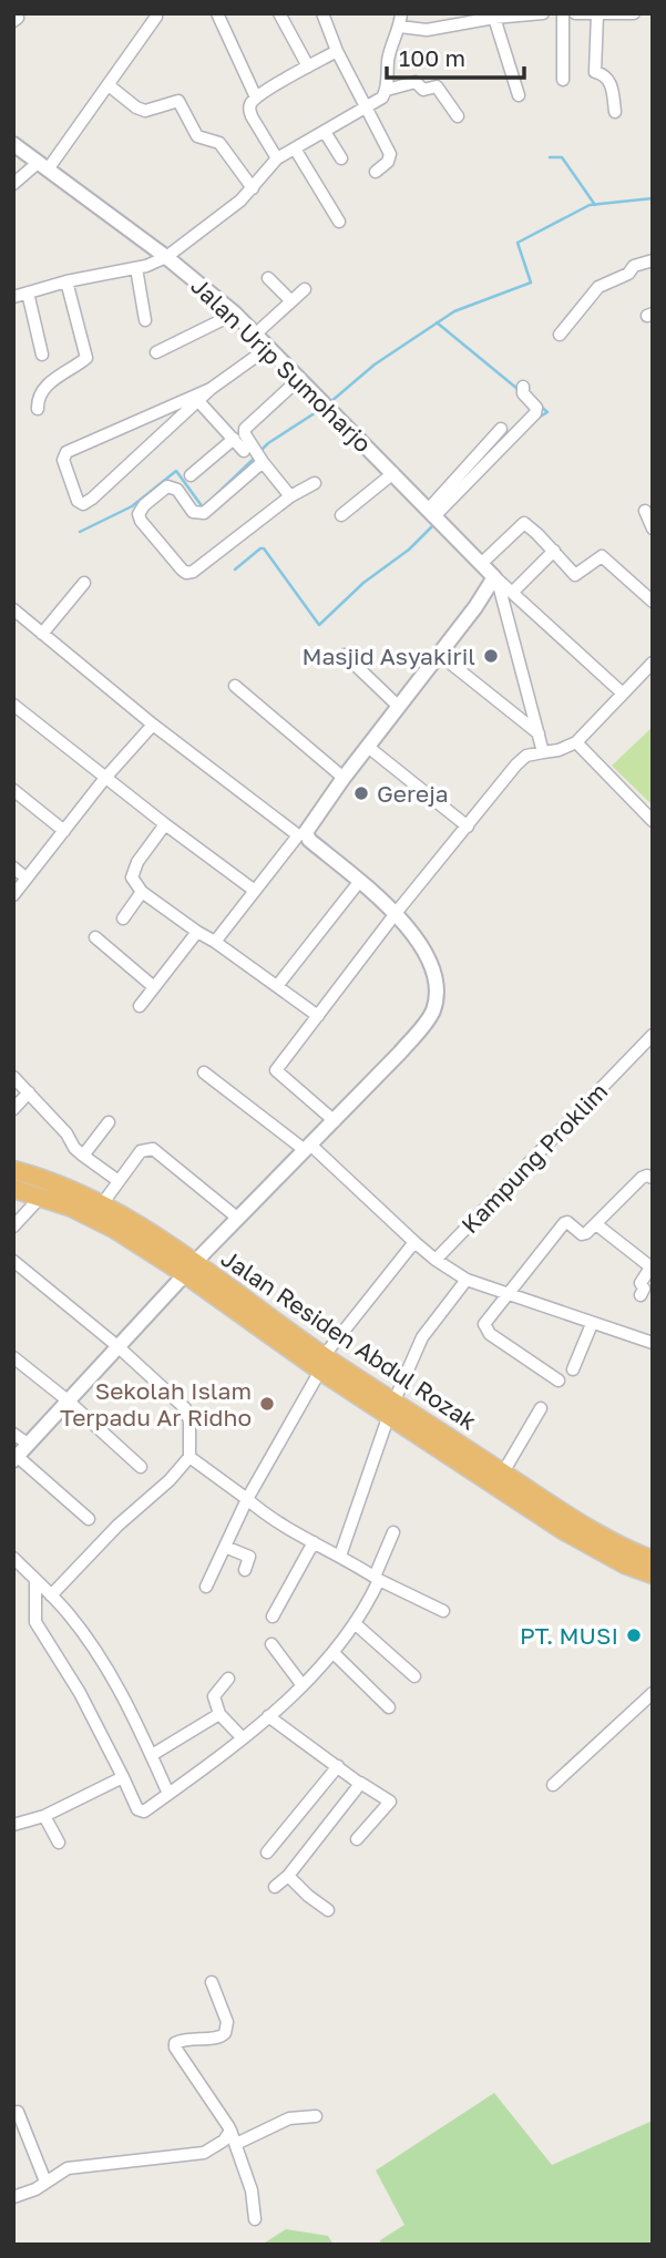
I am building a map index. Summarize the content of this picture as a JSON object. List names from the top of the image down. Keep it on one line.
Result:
{"streets":{"highway":["Jalan Residen Abdul Rozak"],"street":["Jalan Urip Sumoharjo","Kampung Proklim"]},"places":["Masjid Asyakiril","Gereja","Sekolah Islam Terpadu Ar Ridho","PT. MUSI"],"scale_bar":"100 m"}
